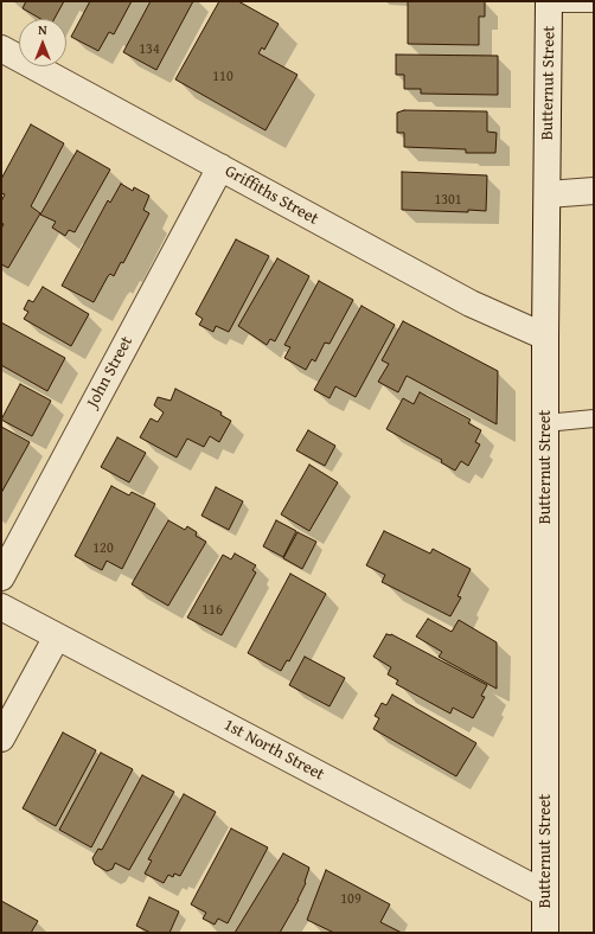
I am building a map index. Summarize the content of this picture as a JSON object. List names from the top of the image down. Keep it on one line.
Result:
{"streets":{"street":["Butternut Street","Griffiths Street","John Street","1st North Street"]},"crossings":[["Butternut Street","Griffiths Street"],["Butternut Street","1st North Street"],["Griffiths Street","John Street"]],"house_numbers":["134","110","1301","120","116","109"],"north":"top"}
